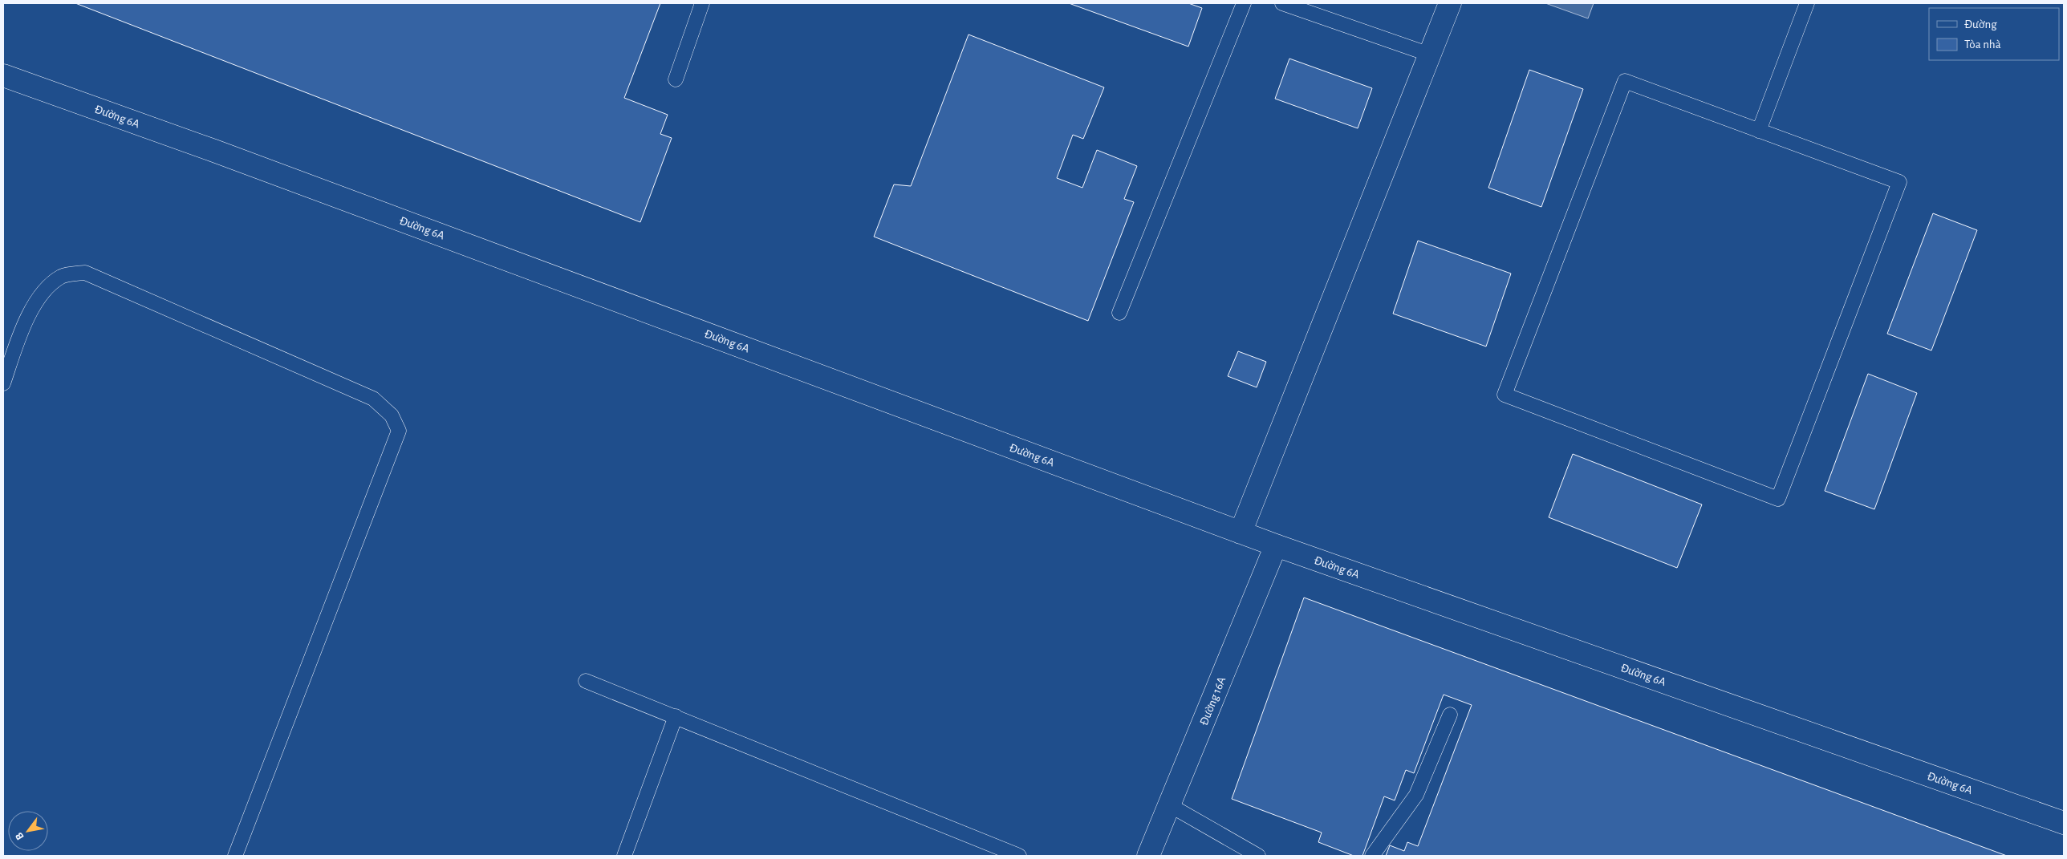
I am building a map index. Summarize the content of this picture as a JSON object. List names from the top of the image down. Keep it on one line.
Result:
{"streets":{"street":["Đường 6A","Đường 16A"]},"crossings":[["Đường 6A","Đường 16A"]],"legend":["Đường","Tòa nhà"],"north":"bottom left"}
